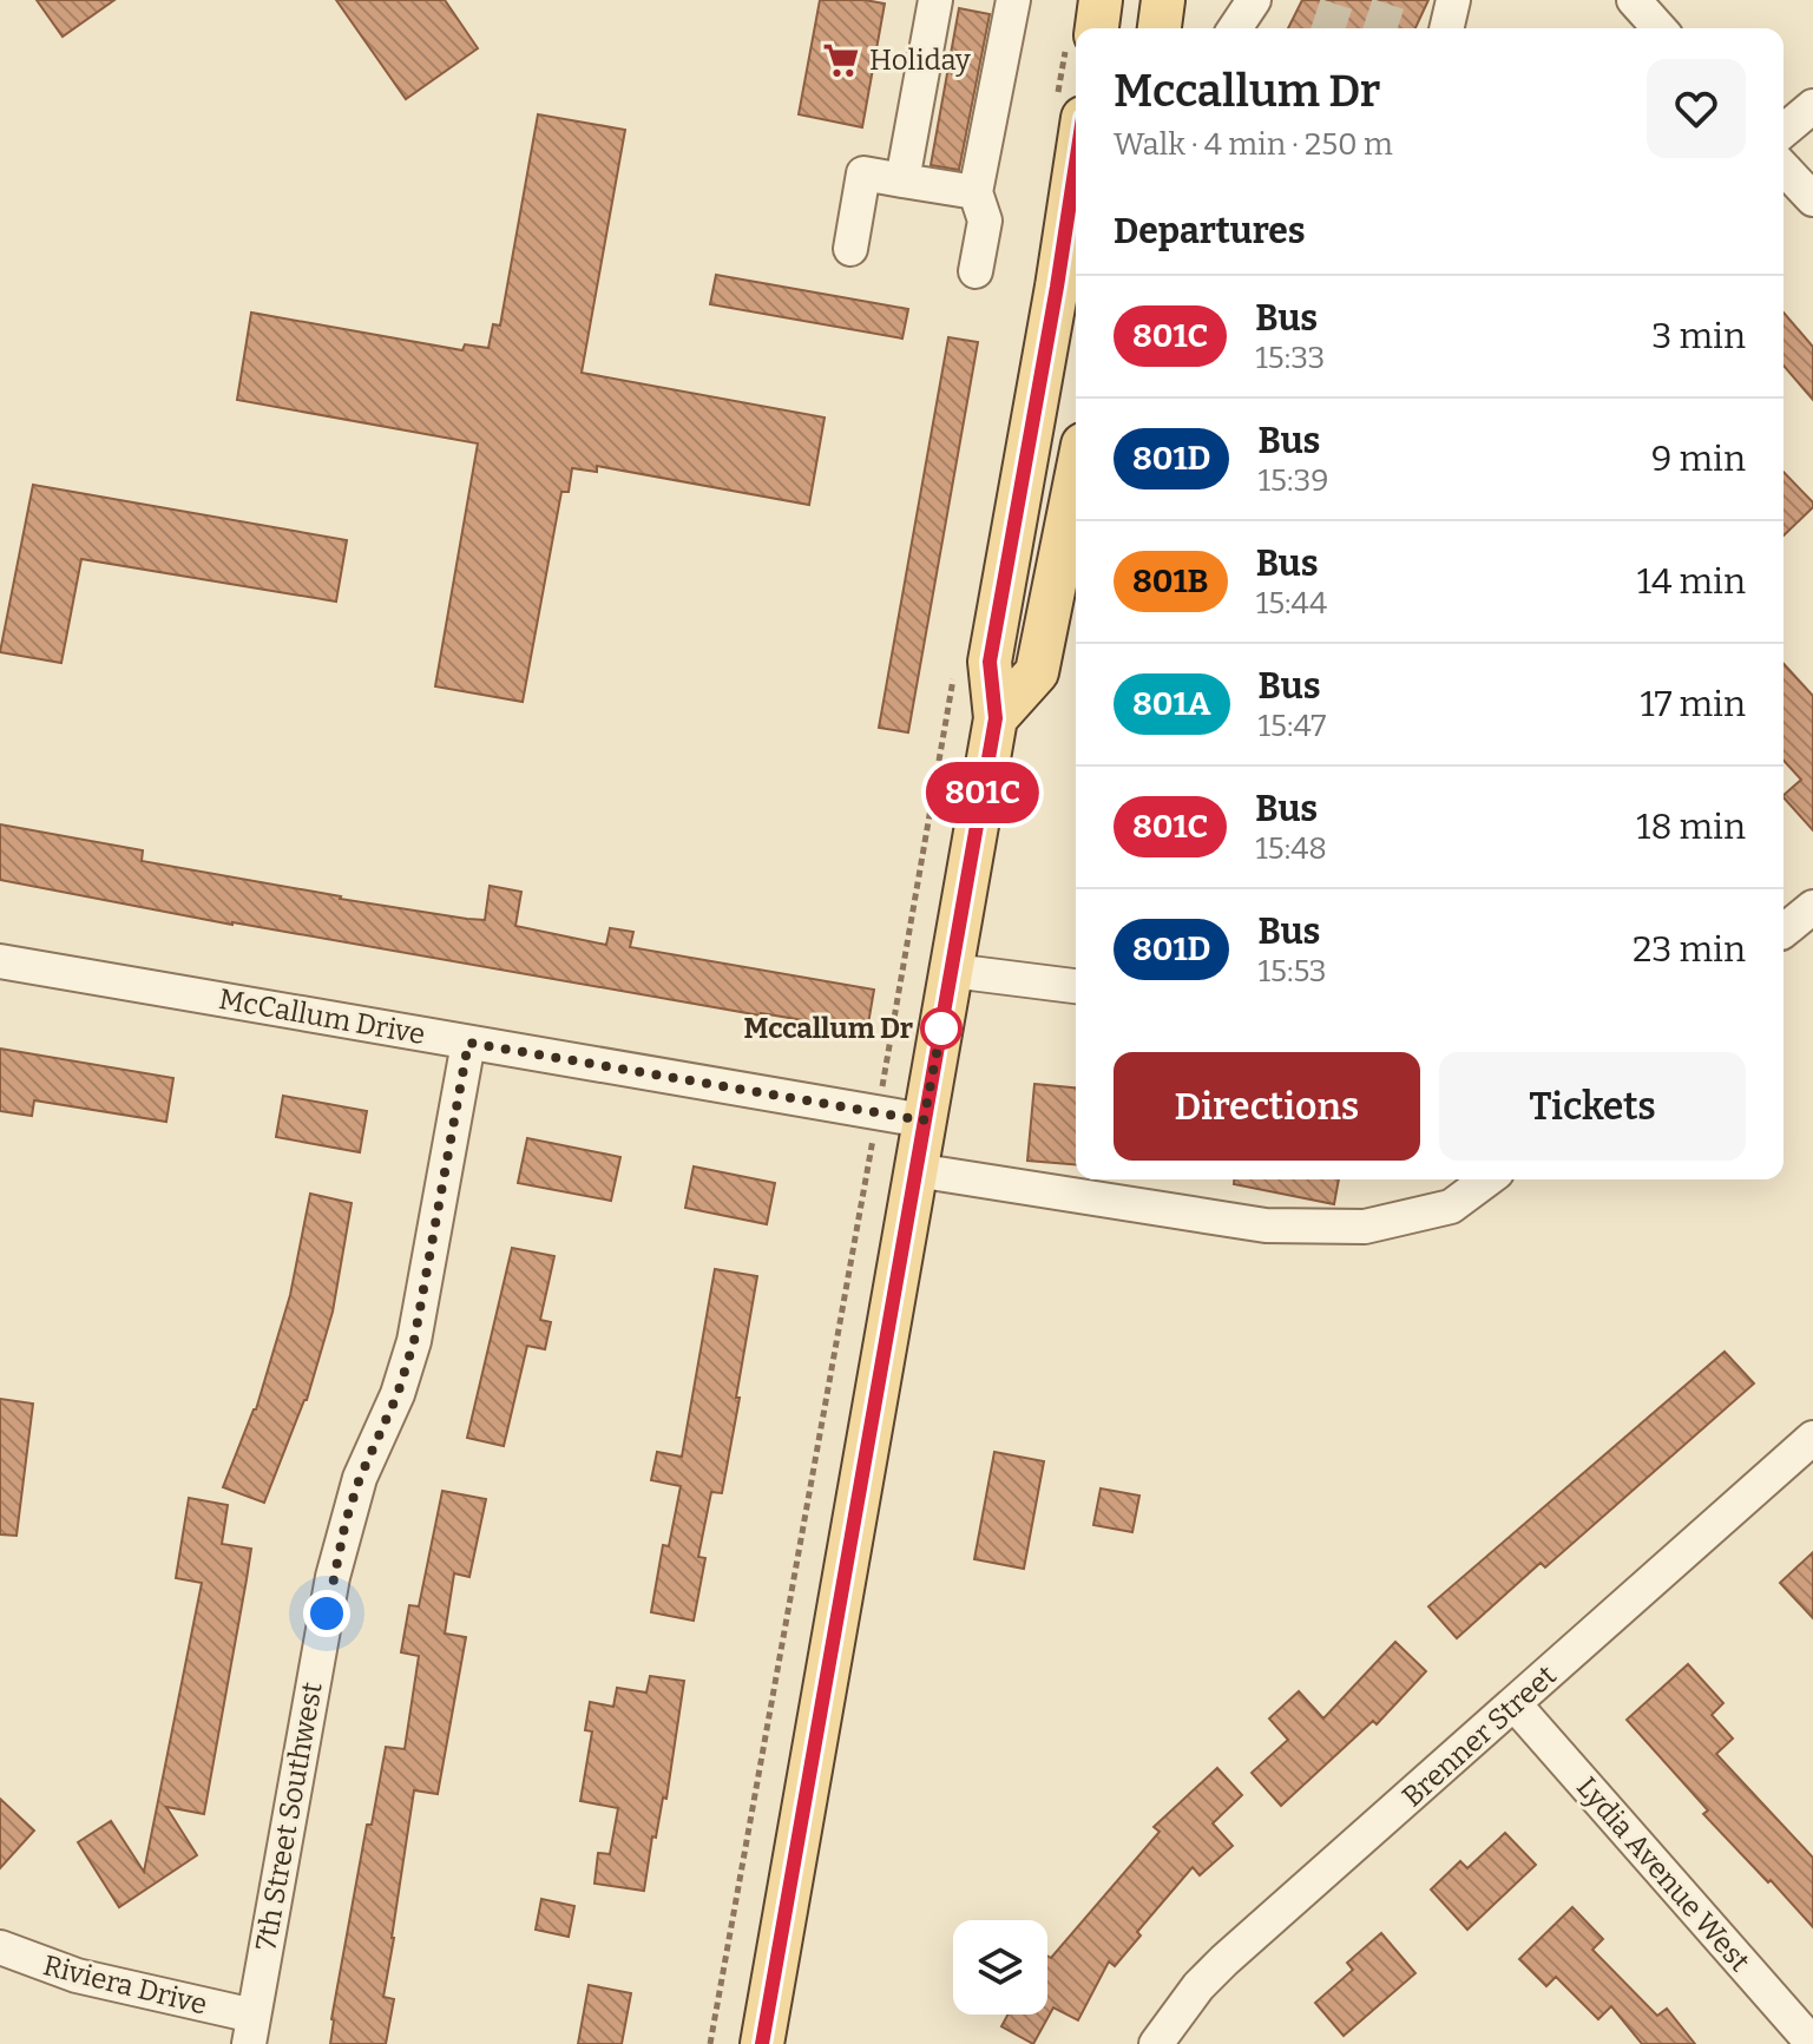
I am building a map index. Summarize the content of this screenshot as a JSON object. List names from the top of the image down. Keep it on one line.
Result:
{"streets":{"street":["McCallum Drive","Brenner Street","7th Street Southwest","Lydia Avenue West","Riviera Drive"]},"crossings":[["McCallum Drive","7th Street Southwest"],["Brenner Street","Lydia Avenue West"],["7th Street Southwest","Riviera Drive"]],"places":{"supermarket":["Holiday"],"other":["Mccallum Dr"]},"lines":["bus line 801C"],"page":{"on_map":"801C","heading":[["Mccallum Dr","Walk · 4 min · 250 m"],"Departures"],"list":[{"mark":"801C","name":"Bus","note":"15:33","value":"3 min"},{"mark":"801D","name":"Bus","note":"15:39","value":"9 min"},{"mark":"801B","name":"Bus","note":"15:44","value":"14 min"},{"mark":"801A","name":"Bus","note":"15:47","value":"17 min"},{"mark":"801C","name":"Bus","note":"15:48","value":"18 min"},{"mark":"801D","name":"Bus","note":"15:53","value":"23 min"}],"buttons":["Directions","Tickets"]}}
